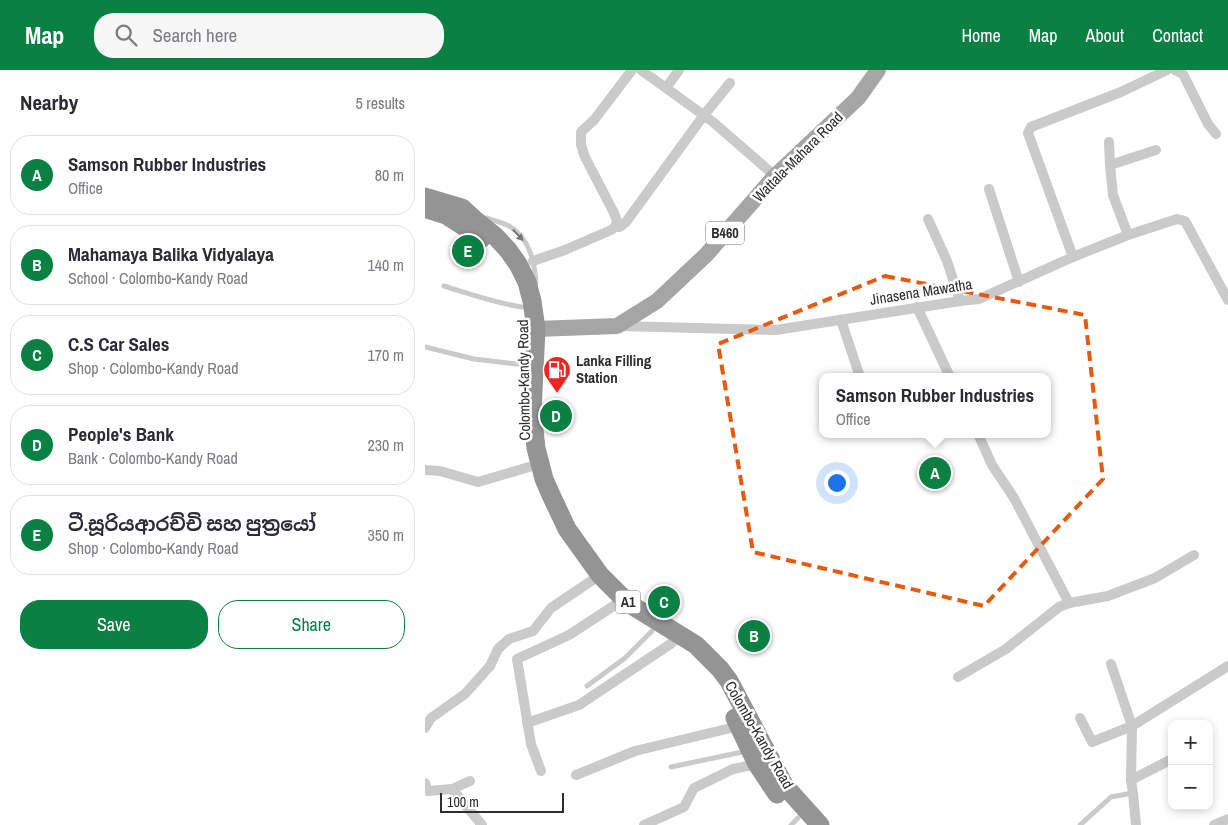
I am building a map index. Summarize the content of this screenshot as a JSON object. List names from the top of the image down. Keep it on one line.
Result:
{"streets":{"highway":["Colombo-Kandy Road","A1"],"main road":["Wattala-Mahara Road","B460"],"street":["Jinasena Mawatha"]},"crossings":[["Wattala-Mahara Road","Jinasena Mawatha"],["Wattala-Mahara Road","Colombo-Kandy Road"]],"places":{"fuel station":["Lanka Filling Station"]},"scale_bar":"100 m","page":{"header":"Map","search":"Search here","nav":["Home","Map","About","Contact"],"heading":["Nearby","5 results"],"list":[{"mark":"A","name":"Samson Rubber Industries","note":"Office","value":"80 m"},{"mark":"B","name":"Mahamaya Balika Vidyalaya","note":"School · Colombo-Kandy Road","value":"140 m"},{"mark":"C","name":"C.S Car Sales","note":"Shop · Colombo-Kandy Road","value":"170 m"},{"mark":"D","name":"People's Bank","note":"Bank · Colombo-Kandy Road","value":"230 m"},{"mark":"E","name":"ටී.සූරියආරච්චි සහ පුත්‍රයෝ","note":"Shop · Colombo-Kandy Road","value":"350 m"}],"pins":["E","D","A","C","B"],"popup":["Samson Rubber Industries","Office"],"buttons":["Save","Share"],"map_buttons":["+","−"],"scale":"100 m"}}
